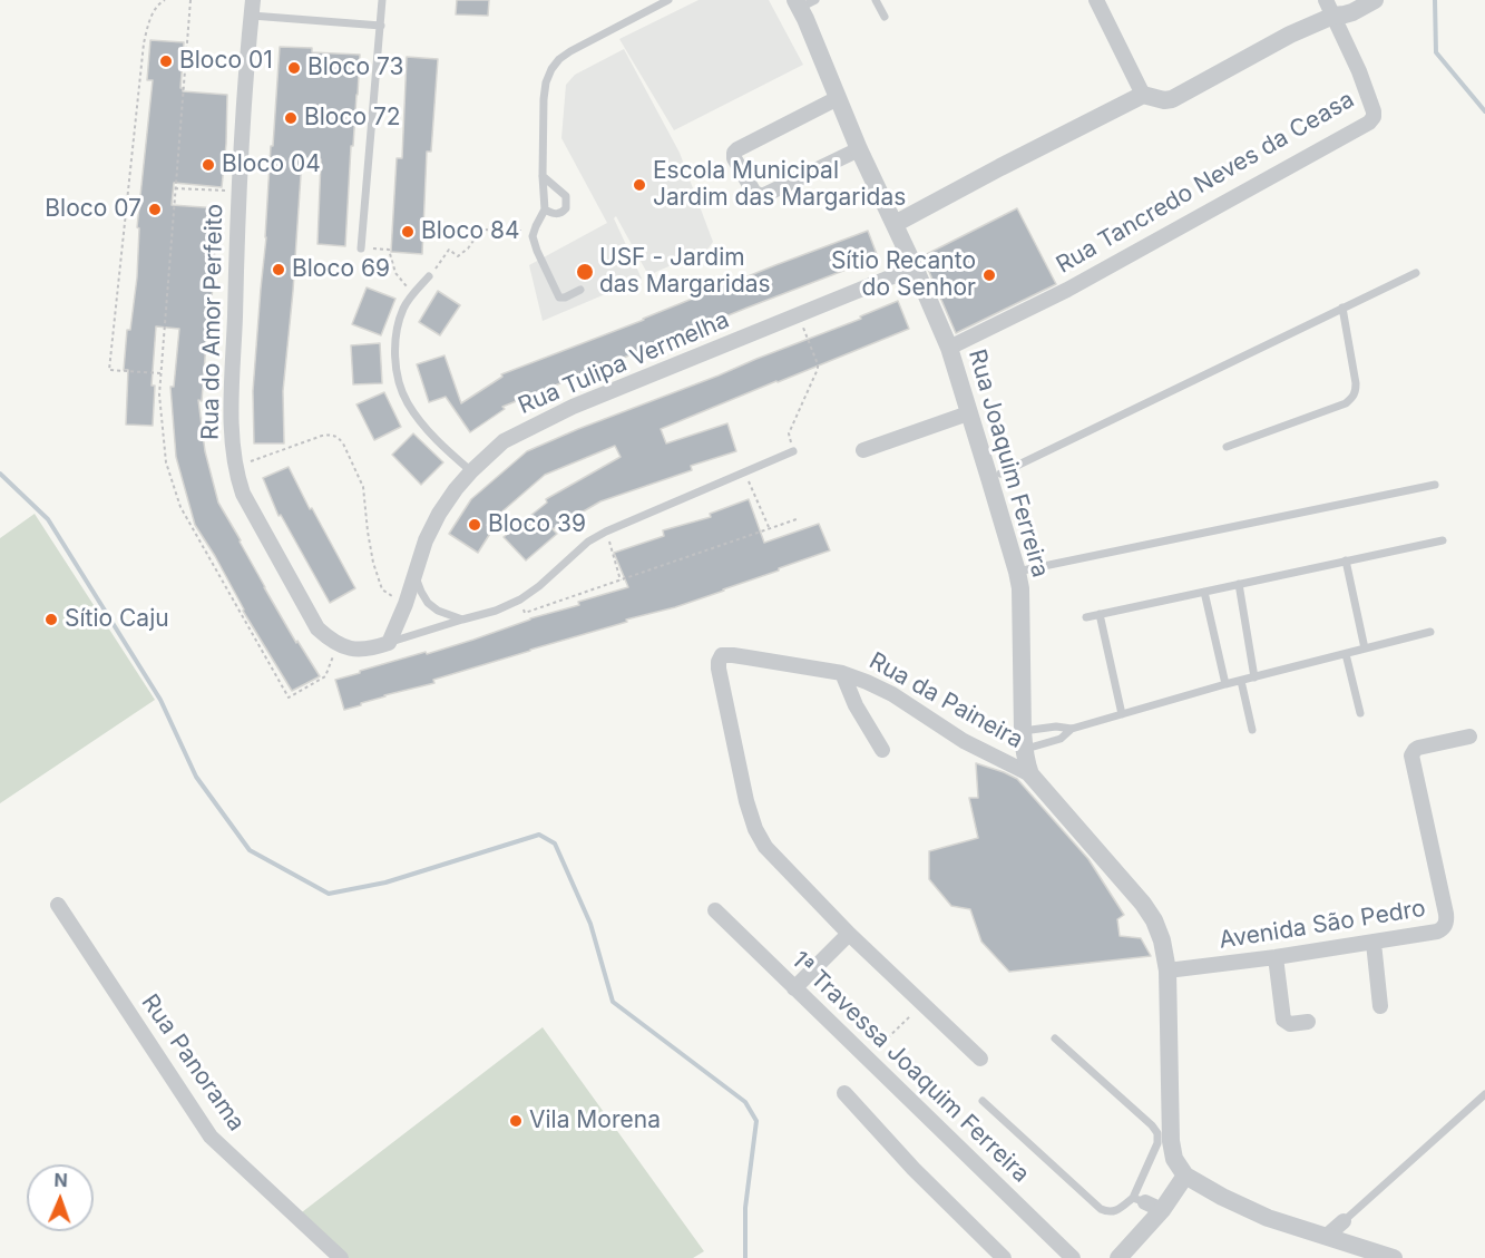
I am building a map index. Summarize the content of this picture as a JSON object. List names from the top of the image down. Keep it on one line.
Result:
{"streets":{"street":["Rua Tancredo Neves da Ceasa","Rua do Amor Perfeito","Rua Tulipa Vermelha","Rua Joaquim Ferreira","Rua da Paineira","Avenida São Pedro","Rua Panorama","1ª Travessa Joaquim Ferreira"]},"crossings":[["Rua Tancredo Neves da Ceasa","Rua Joaquim Ferreira"],["Rua Tulipa Vermelha","Rua Joaquim Ferreira"],["Rua Joaquim Ferreira","Rua da Paineira"],["Rua Joaquim Ferreira","Avenida São Pedro"]],"places":["Bloco 01","Bloco 73","Bloco 72","Bloco 04","Escola Municipal Jardim das Margaridas","Bloco 07","Bloco 84","Bloco 69","USF - Jardim das Margaridas","Sítio Recanto do Senhor","Bloco 39","Sítio Caju","Vila Morena"],"north":"top"}
